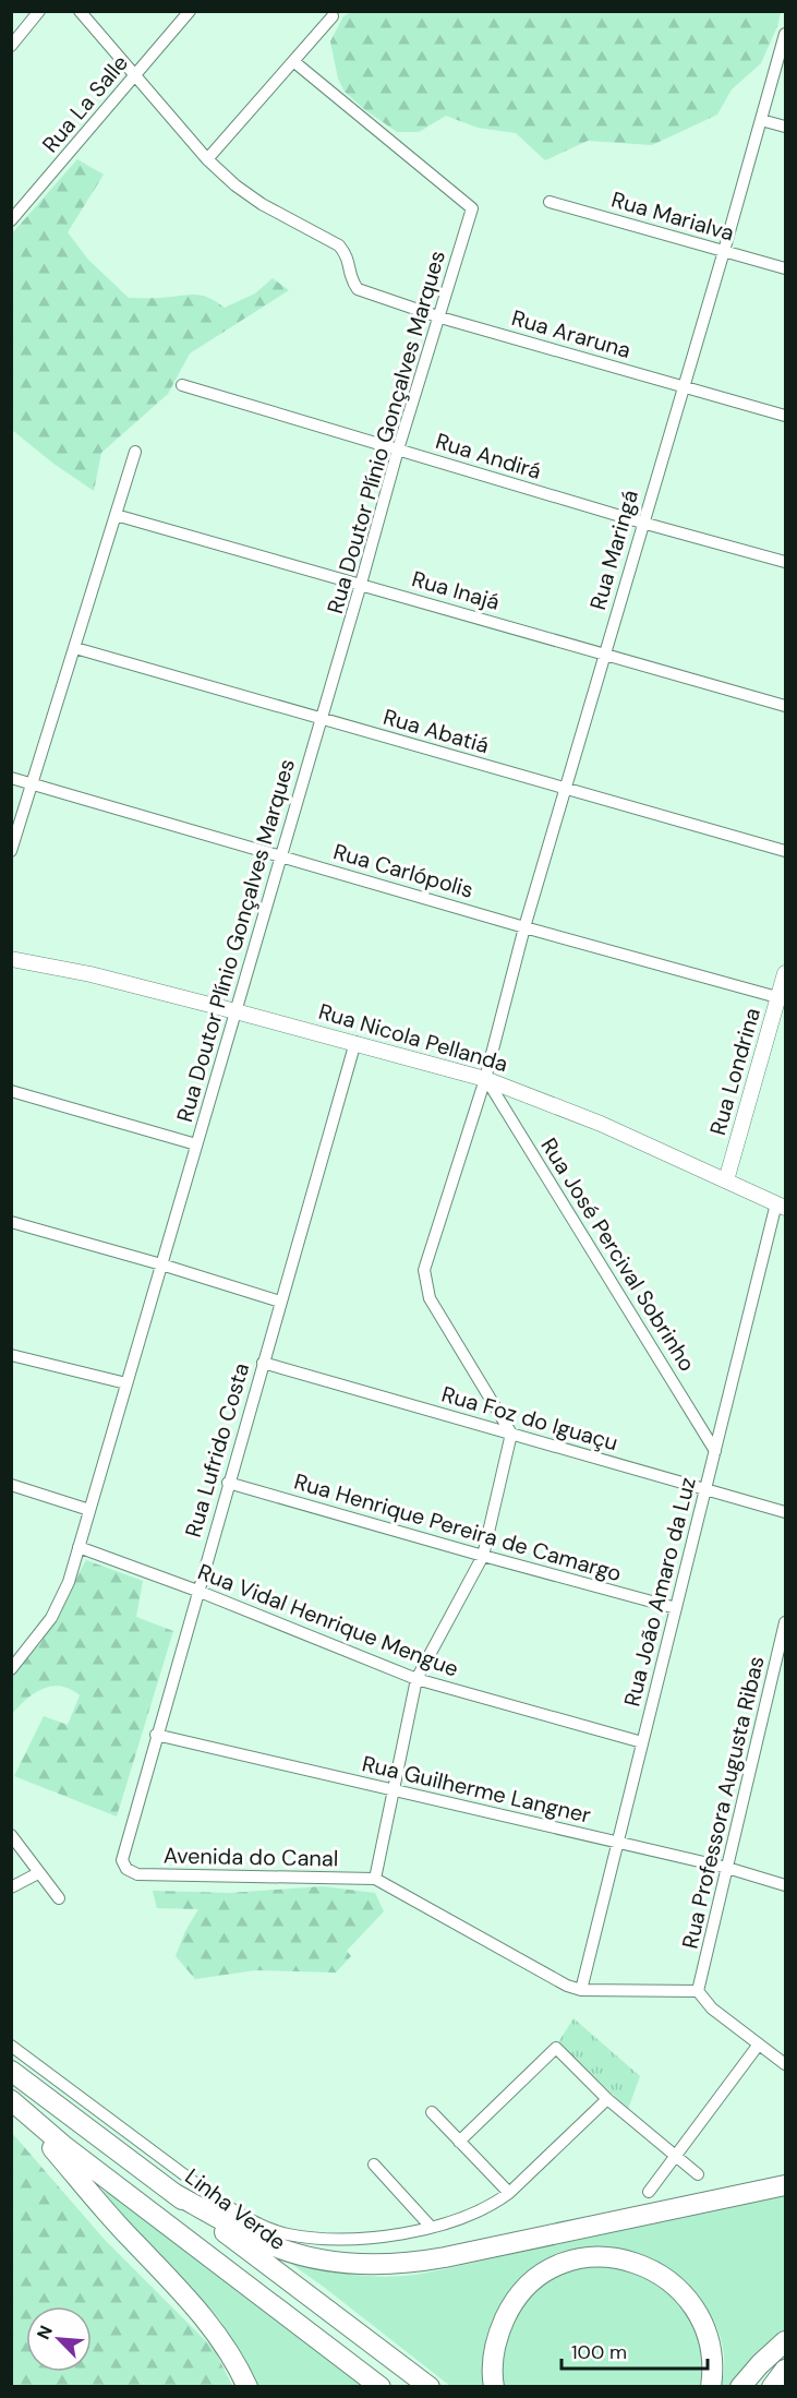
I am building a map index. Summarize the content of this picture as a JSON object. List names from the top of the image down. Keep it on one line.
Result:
{"streets":{"highway":["Linha Verde"],"main road":["Rua Nicola Pellanda","Rua Londrina"],"street":["Rua La Salle","Rua Marialva","Rua Araruna","Rua Doutor Plínio Gonçalves Marques","Rua Andirá","Rua Maringá","Rua Inajá","Rua Abatiá","Rua Carlópolis","Rua José Percival Sobrinho","Rua Foz do Iguaçu","Rua Lufrido Costa","Rua Henrique Pereira de Camargo","Rua João Amaro da Luz","Rua Vidal Henrique Mengue","Rua Guilherme Langner","Rua Professora Augusta Ribas","Avenida do Canal"]},"crossings":[["Rua Marialva","Rua Maringá"],["Rua Araruna","Rua Doutor Plínio Gonçalves Marques"],["Rua Araruna","Rua Maringá"],["Rua Doutor Plínio Gonçalves Marques","Rua Andirá"],["Rua Doutor Plínio Gonçalves Marques","Rua Inajá"],["Rua Doutor Plínio Gonçalves Marques","Rua Abatiá"],["Rua Doutor Plínio Gonçalves Marques","Rua Carlópolis"],["Rua Doutor Plínio Gonçalves Marques","Rua Nicola Pellanda"],["Rua Doutor Plínio Gonçalves Marques","Rua Vidal Henrique Mengue"],["Rua Andirá","Rua Maringá"],["Rua Maringá","Rua Inajá"],["Rua Maringá","Rua Abatiá"],["Rua Maringá","Rua Carlópolis"],["Rua Maringá","Rua Nicola Pellanda"],["Rua Maringá","Rua José Percival Sobrinho"],["Rua Maringá","Rua Foz do Iguaçu"],["Rua Carlópolis","Rua Londrina"],["Rua Nicola Pellanda","Rua Londrina"],["Rua Nicola Pellanda","Rua José Percival Sobrinho"],["Rua Nicola Pellanda","Rua Lufrido Costa"],["Rua Nicola Pellanda","Rua João Amaro da Luz"],["Rua José Percival Sobrinho","Rua João Amaro da Luz"],["Rua Foz do Iguaçu","Rua Lufrido Costa"],["Rua Foz do Iguaçu","Rua João Amaro da Luz"],["Rua Lufrido Costa","Rua Henrique Pereira de Camargo"],["Rua Lufrido Costa","Rua Vidal Henrique Mengue"],["Rua Lufrido Costa","Rua Guilherme Langner"],["Rua Lufrido Costa","Avenida do Canal"],["Rua Henrique Pereira de Camargo","Rua João Amaro da Luz"],["Rua João Amaro da Luz","Rua Vidal Henrique Mengue"],["Rua João Amaro da Luz","Rua Guilherme Langner"],["Rua Guilherme Langner","Rua Professora Augusta Ribas"]],"scale_bar":"100 m","north":"top left"}
